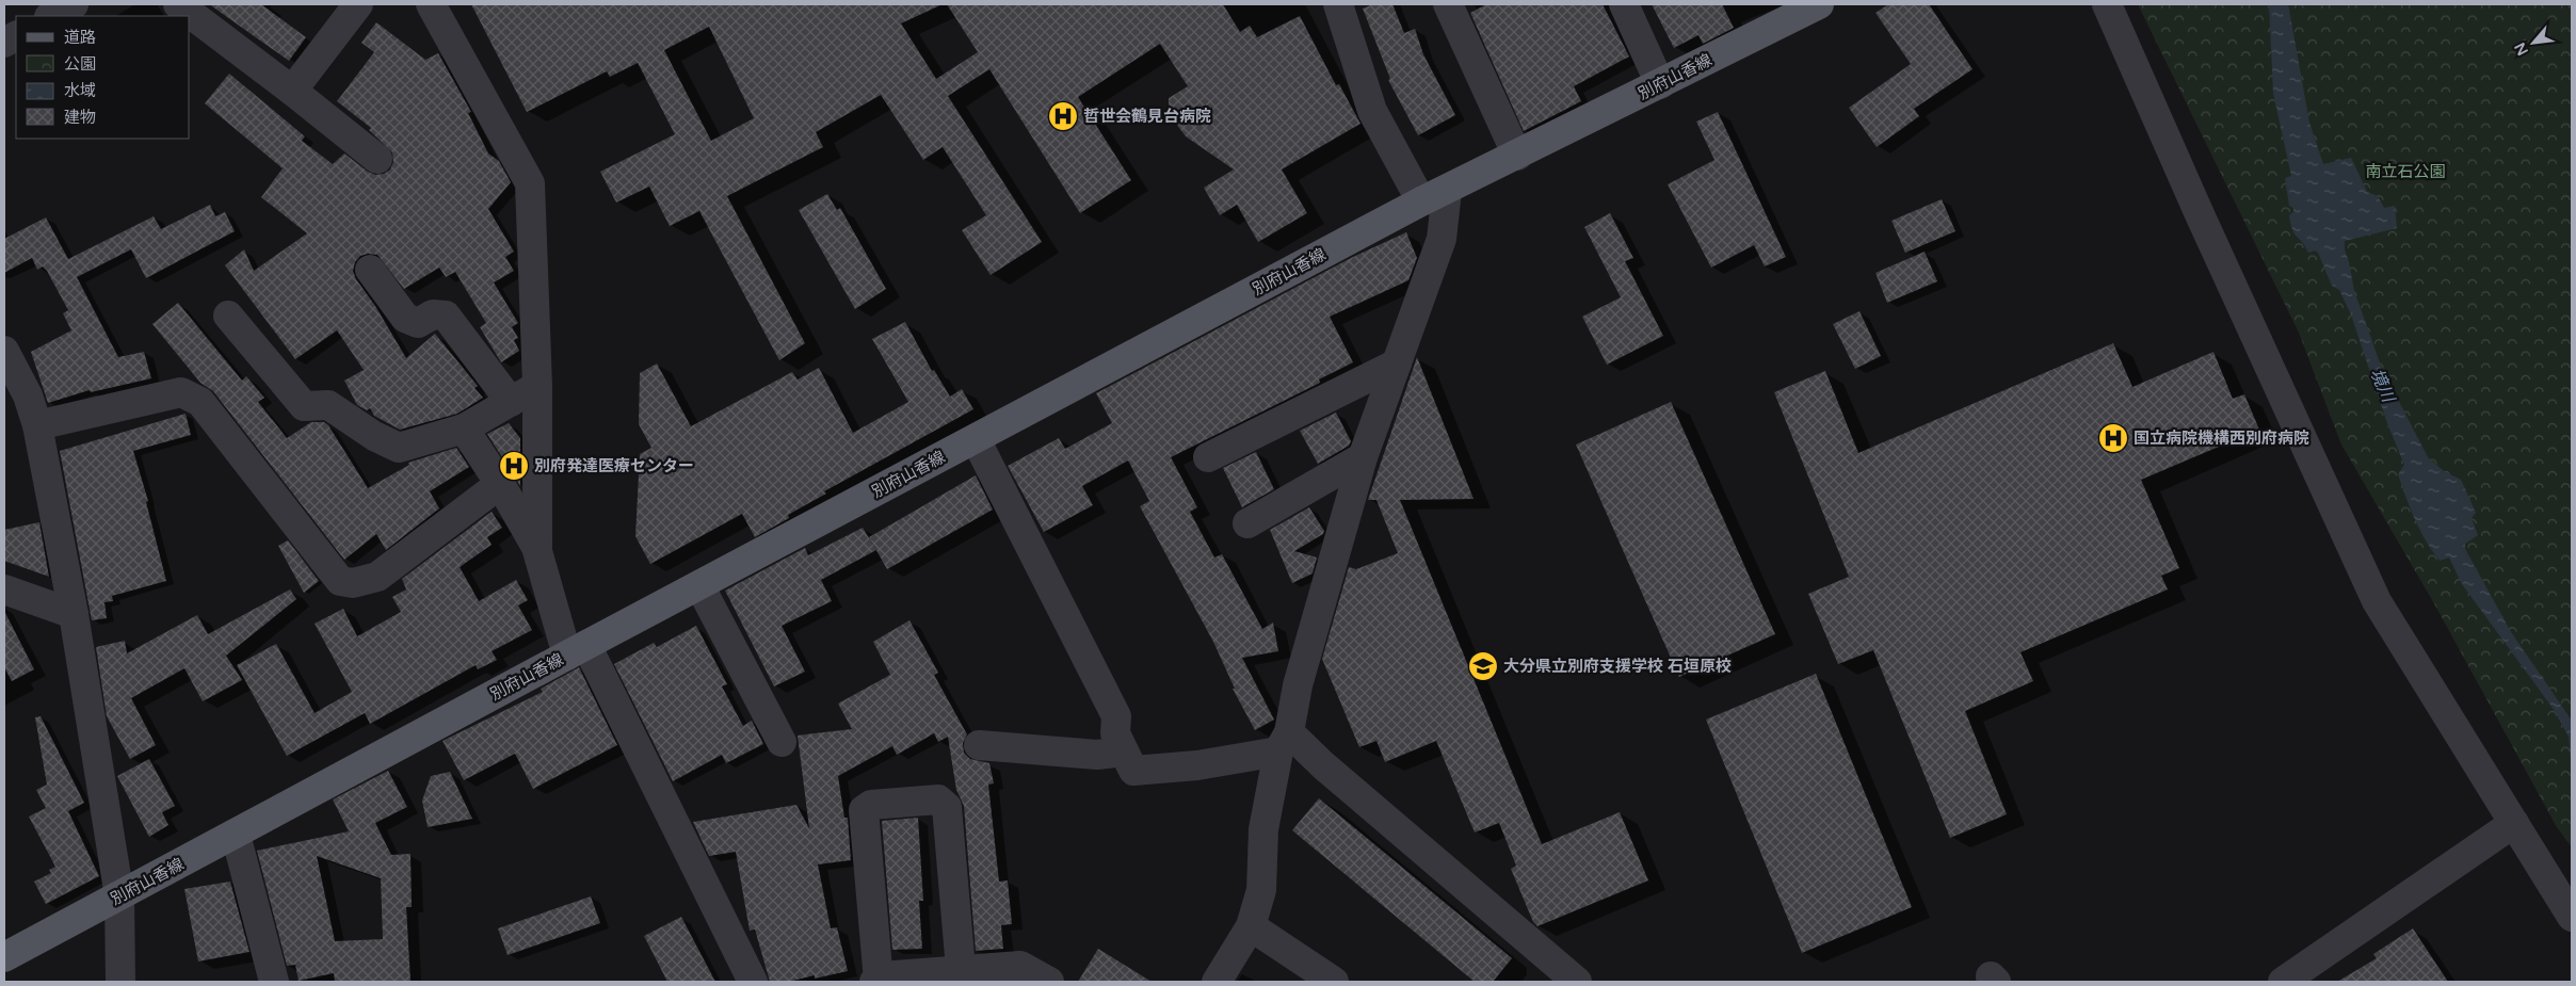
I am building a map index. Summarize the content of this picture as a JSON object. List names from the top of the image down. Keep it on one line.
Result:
{"streets":{"main road":["別府山香線"]},"water":["境川"],"parks":["南立石公園"],"places":{"hospital":["哲世会鶴見台病院","国立病院機構西別府病院","別府発達医療センター"],"school or university":["大分県立別府支援学校 石垣原校"]},"legend":["道路","公園","水域","建物"],"north":"bottom left"}
